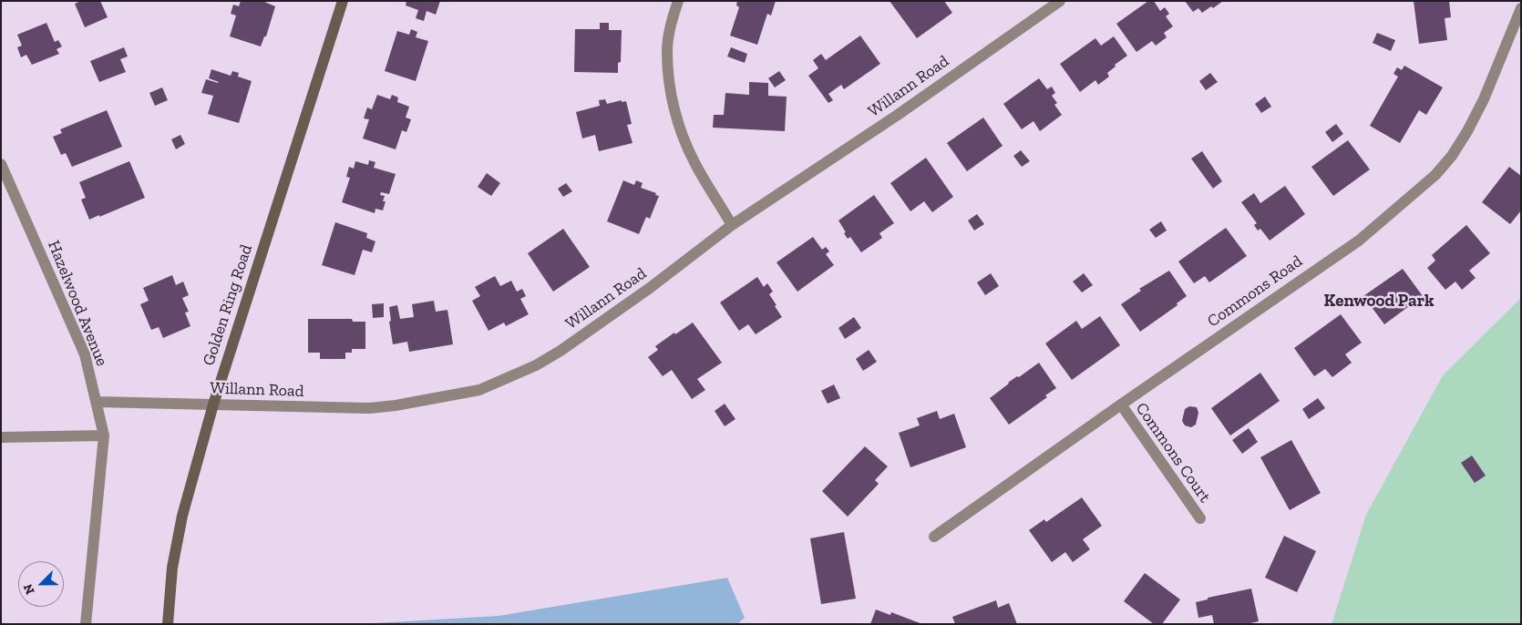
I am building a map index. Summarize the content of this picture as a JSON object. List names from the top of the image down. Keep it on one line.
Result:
{"streets":{"street":["Willann Road","Commons Road","Hazelwood Avenue","Golden Ring Road","Commons Court"]},"crossings":[["Willann Road","Hazelwood Avenue"],["Willann Road","Golden Ring Road"],["Commons Road","Commons Court"]],"districts":["Kenwood Park"],"north":"bottom left"}
